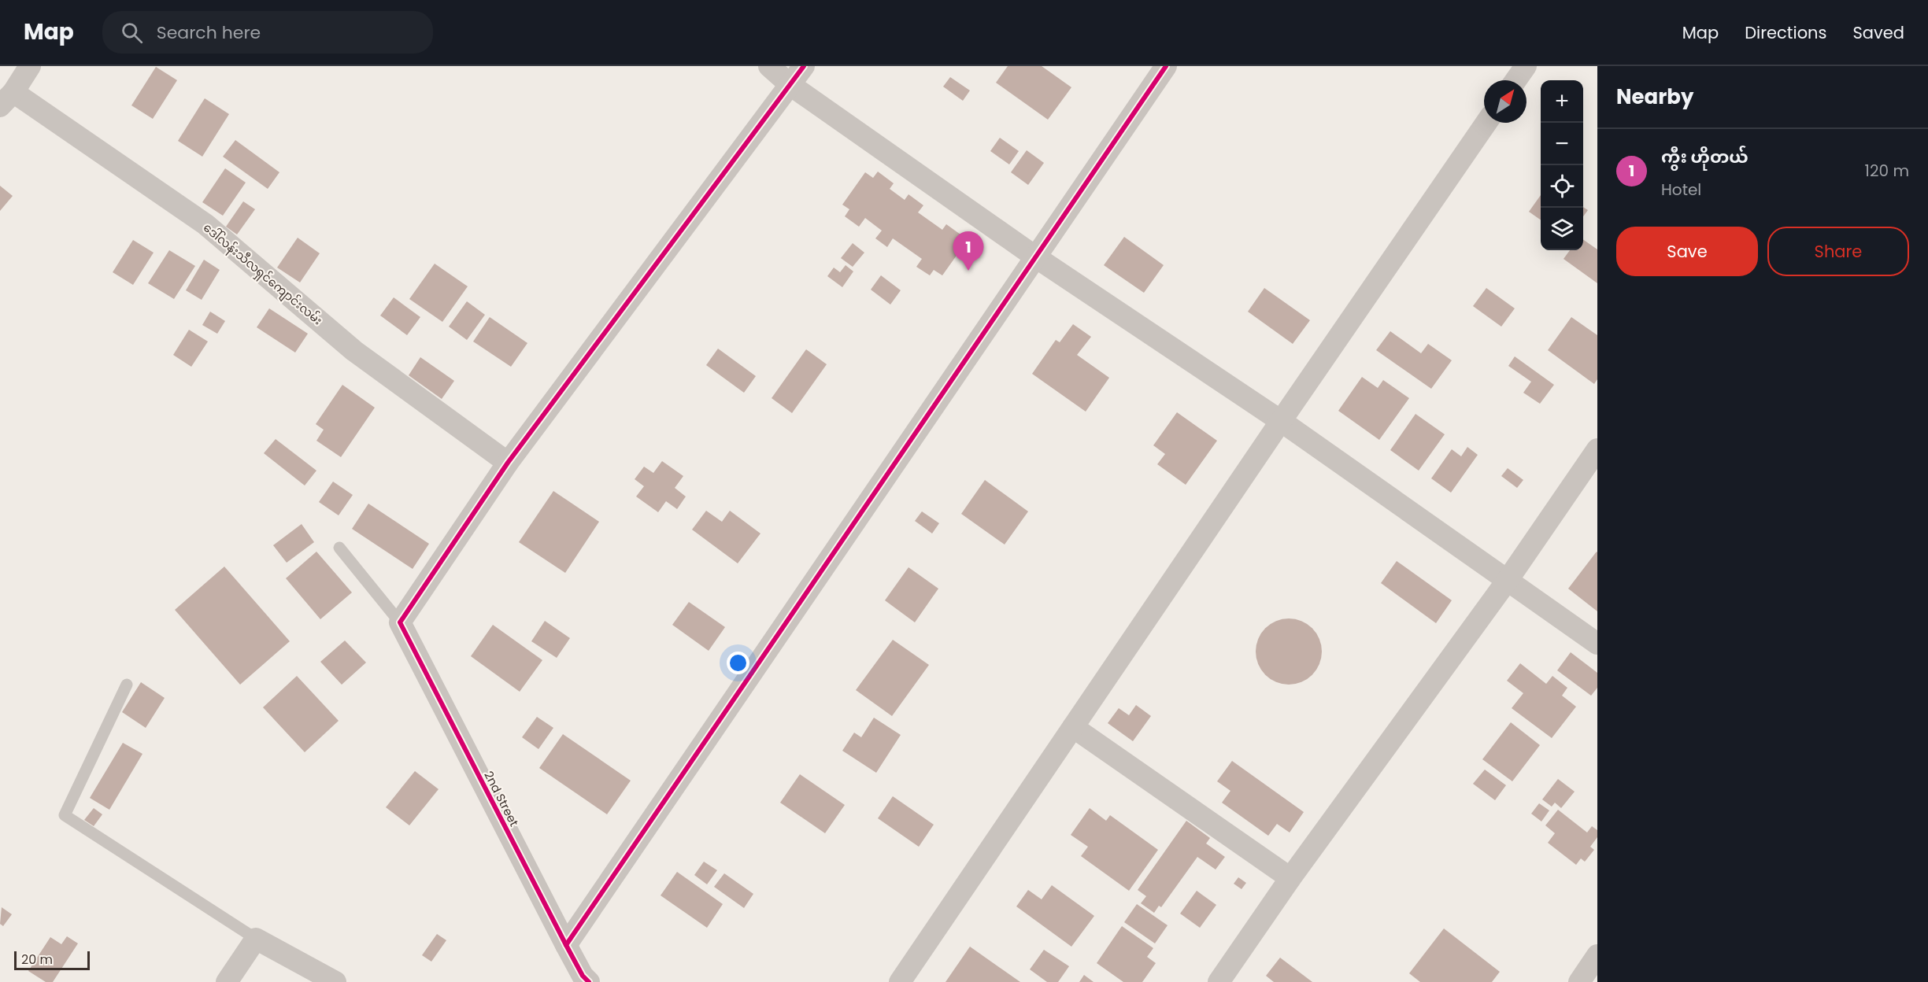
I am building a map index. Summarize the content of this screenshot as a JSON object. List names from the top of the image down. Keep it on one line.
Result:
{"streets":{"street":["ဒေါ်လန်းသီလရှင်ကျောင်းလမ်း","2nd Street"]},"scale_bar":"20 m","north":"top right","page":{"header":"Map","search":"Search here","nav":["Map","Directions","Saved"],"heading":"Nearby","map_buttons":["+","−"],"list":[{"mark":"1","name":"ကွီး ဟိုတယ်","note":"Hotel","value":"120 m"}],"buttons":["Save","Share"],"pins":"1","scale":"20 m"}}
